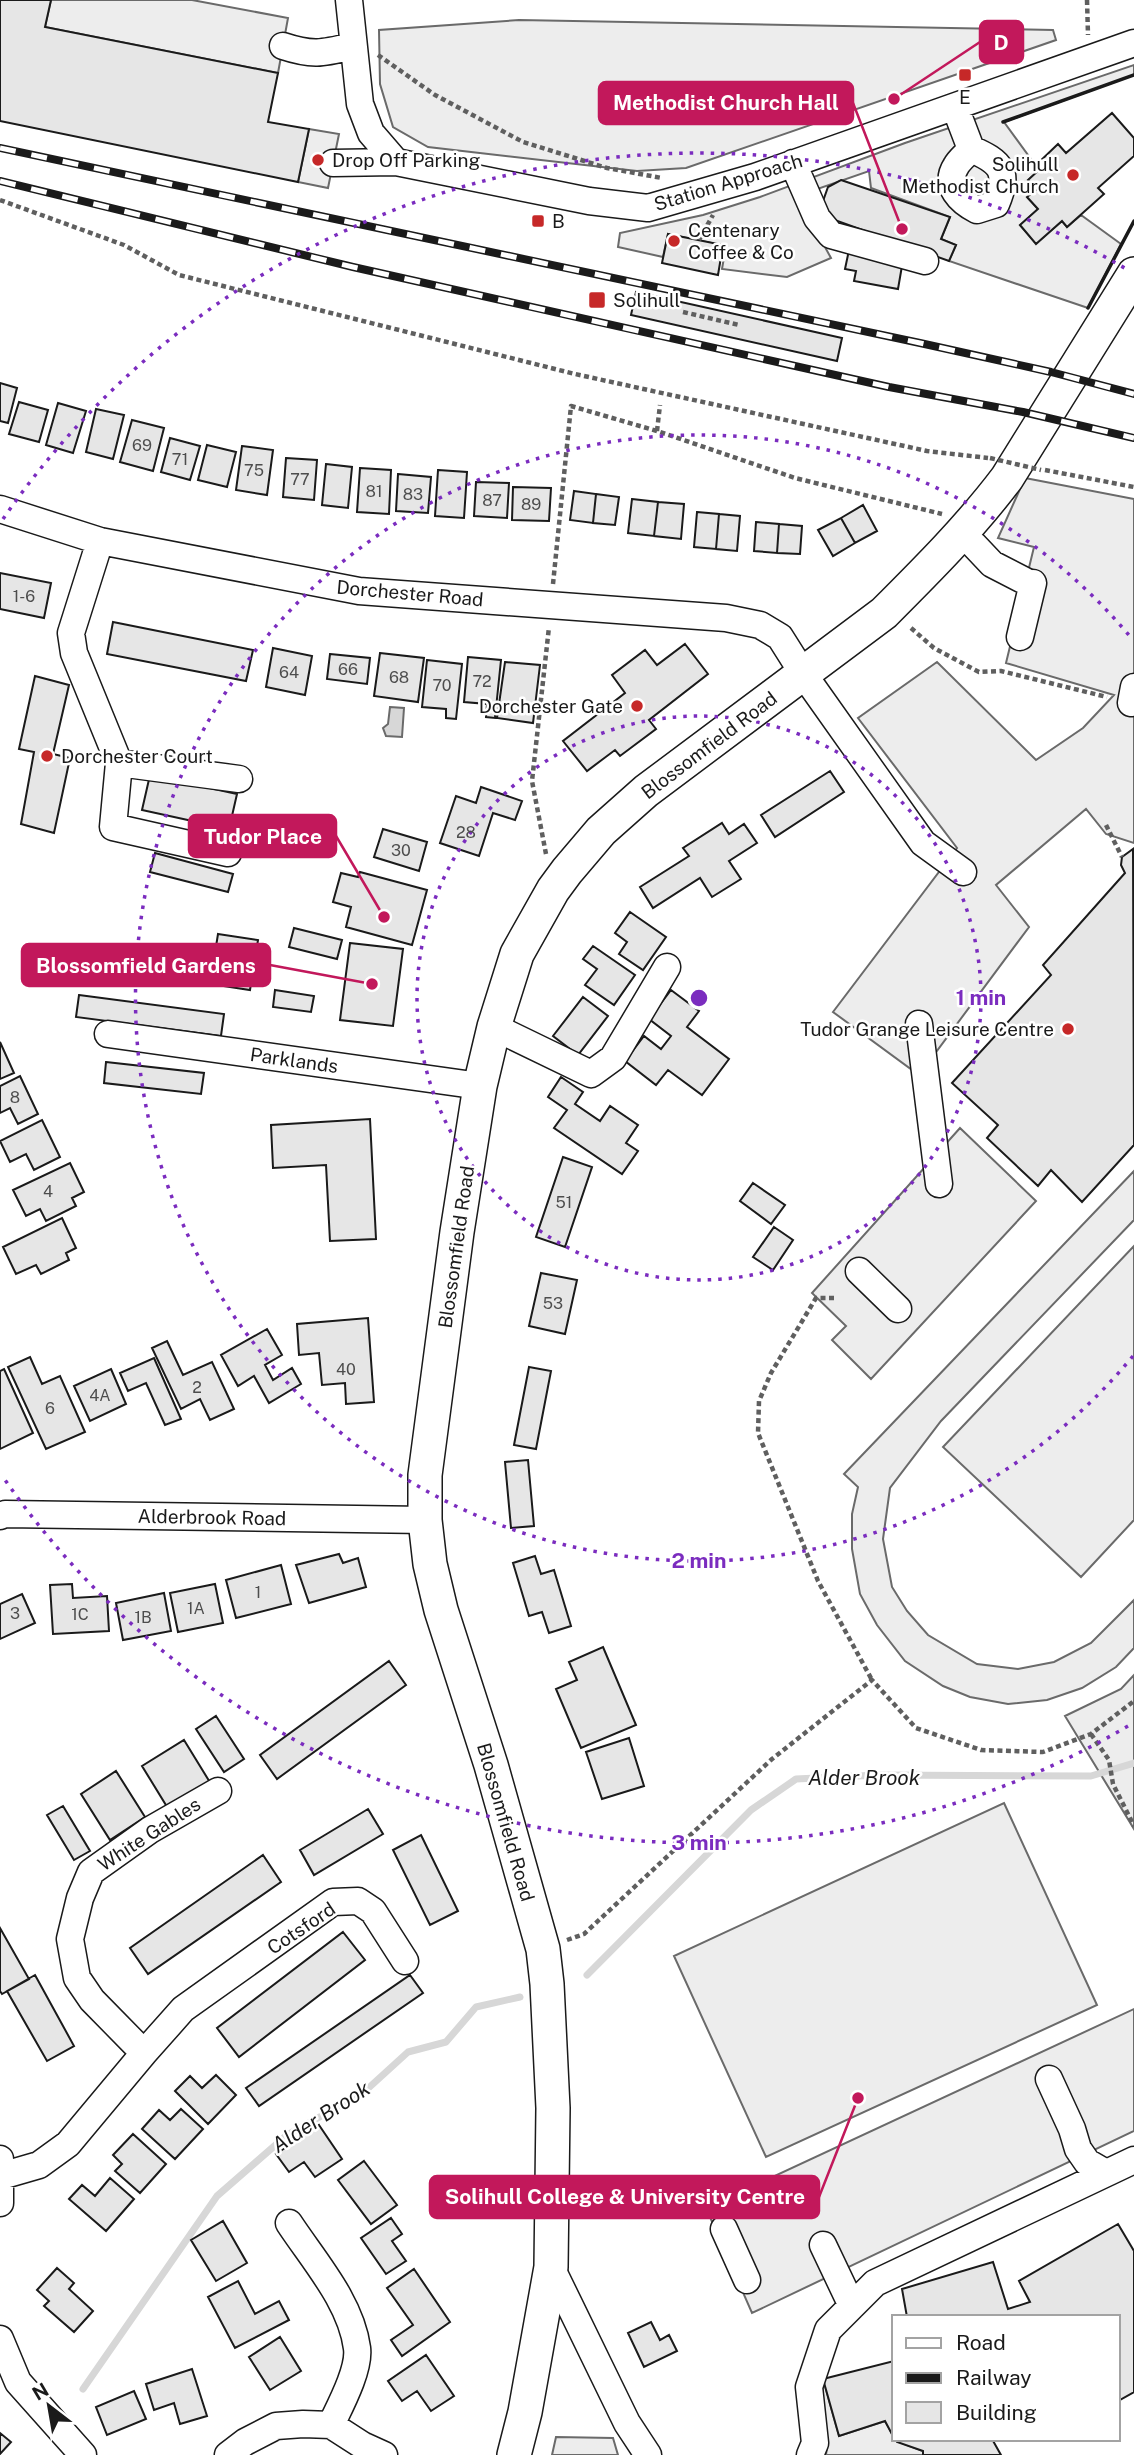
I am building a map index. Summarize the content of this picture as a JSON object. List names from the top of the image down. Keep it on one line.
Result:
{"streets":{"main road":["Blossomfield Road"],"street":["Station Approach","Dorchester Road","Parklands","Alderbrook Road","White Gables","Cotsford"]},"crossings":[["Dorchester Road","Blossomfield Road"],["Blossomfield Road","Parklands"],["Blossomfield Road","Alderbrook Road"],["White Gables","Cotsford"]],"water":["Alder Brook"],"places":{"transit":["E","B","Solihull"],"other":["D","Drop Off Parking","Solihull Methodist Church","Methodist Church Hall","Centenary Coffee & Co","Dorchester Gate","Dorchester Court","Tudor Place","Blossomfield Gardens","Tudor Grange Leisure Centre","Solihull College & University Centre"]},"house_numbers":["69","71","75","77","81","83","87","89","1-6","66","64","68","72","70","28","30","8","4","51","53","40","2","4A","6","1","1A","3","1C","1B"],"legend":["Road","Railway","Building"],"north":"top left","rings":["1 min","2 min","3 min"]}
